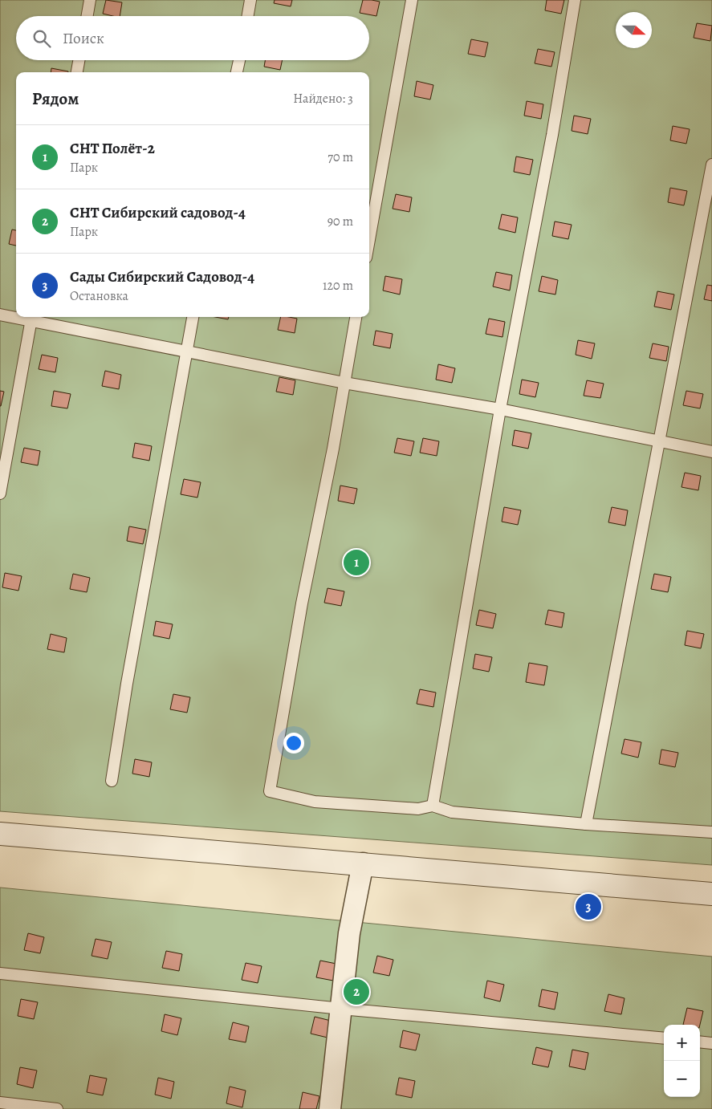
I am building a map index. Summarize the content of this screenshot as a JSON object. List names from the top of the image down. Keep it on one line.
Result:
{"north":"right","page":{"search":"Поиск","heading":["Рядом","Найдено: 3"],"list":[{"mark":"1","name":"СНТ Полёт-2","note":"Парк","value":"70 m"},{"mark":"2","name":"СНТ Сибирский садовод-4","note":"Парк","value":"90 m"},{"mark":"3","name":"Сады Сибирский Садовод-4","note":"Остановка","value":"120 m"}],"pins":["1","3","2"],"map_buttons":["+","−"]}}
